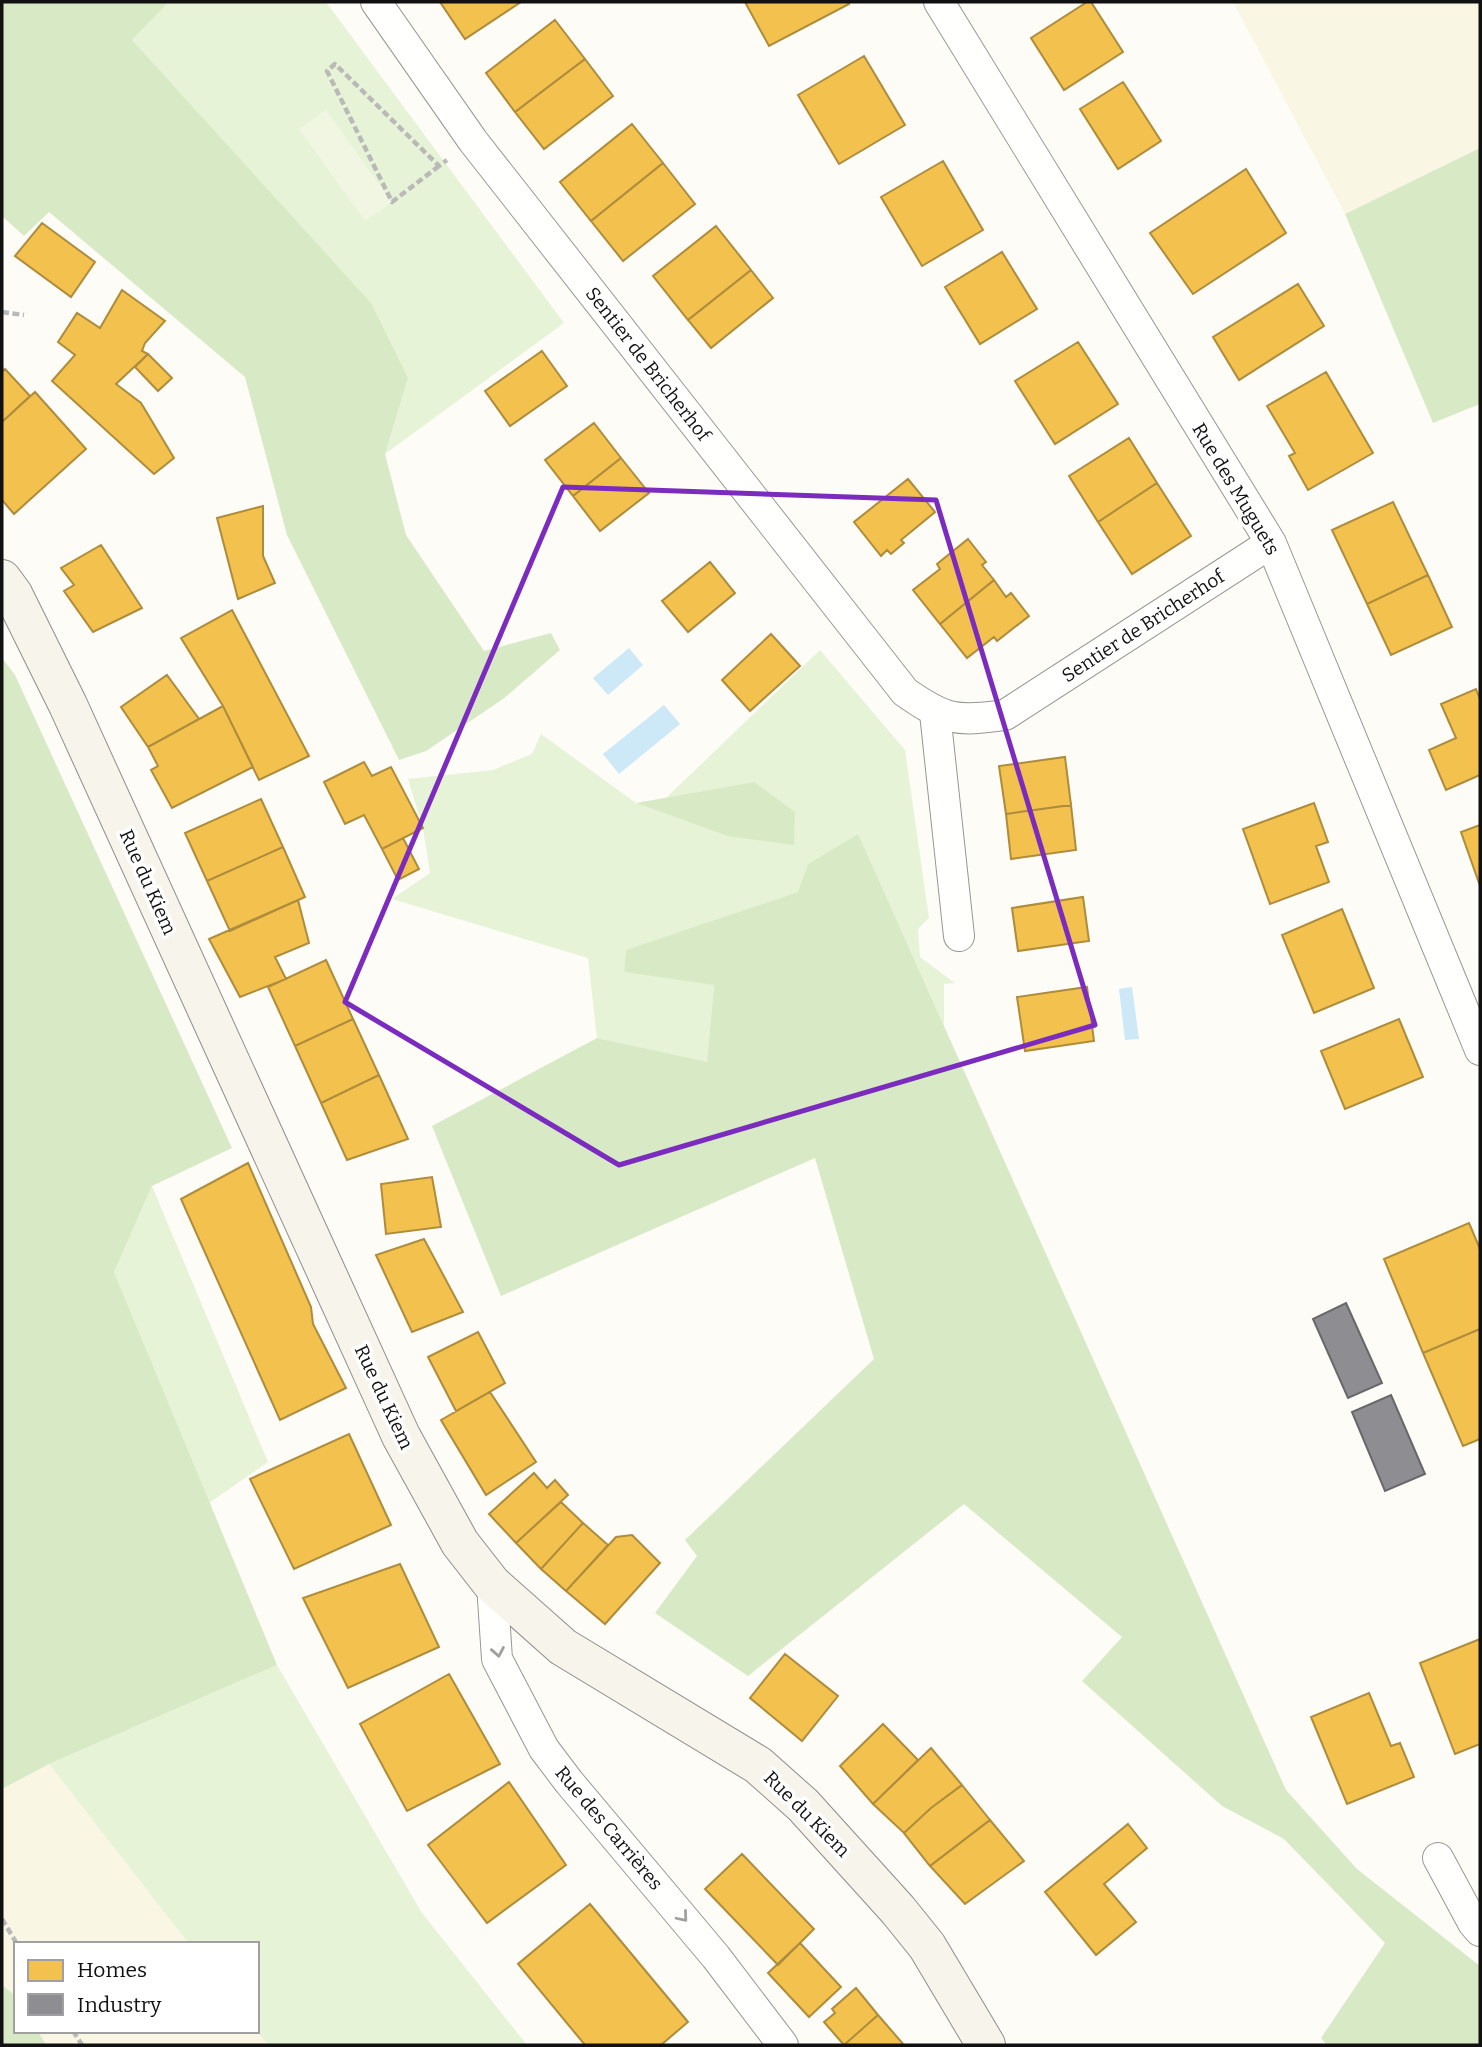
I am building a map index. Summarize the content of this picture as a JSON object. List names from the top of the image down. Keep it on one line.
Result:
{"streets":{"main road":["Rue du Kiem"],"street":["Sentier de Bricherhof","Rue des Muguets","Rue des Carrières"]},"crossings":[["Sentier de Bricherhof","Rue des Muguets"],["Rue du Kiem","Rue des Carrières"]],"one_way":["Rue des Carrières"],"legend":["Homes","Industry"]}
